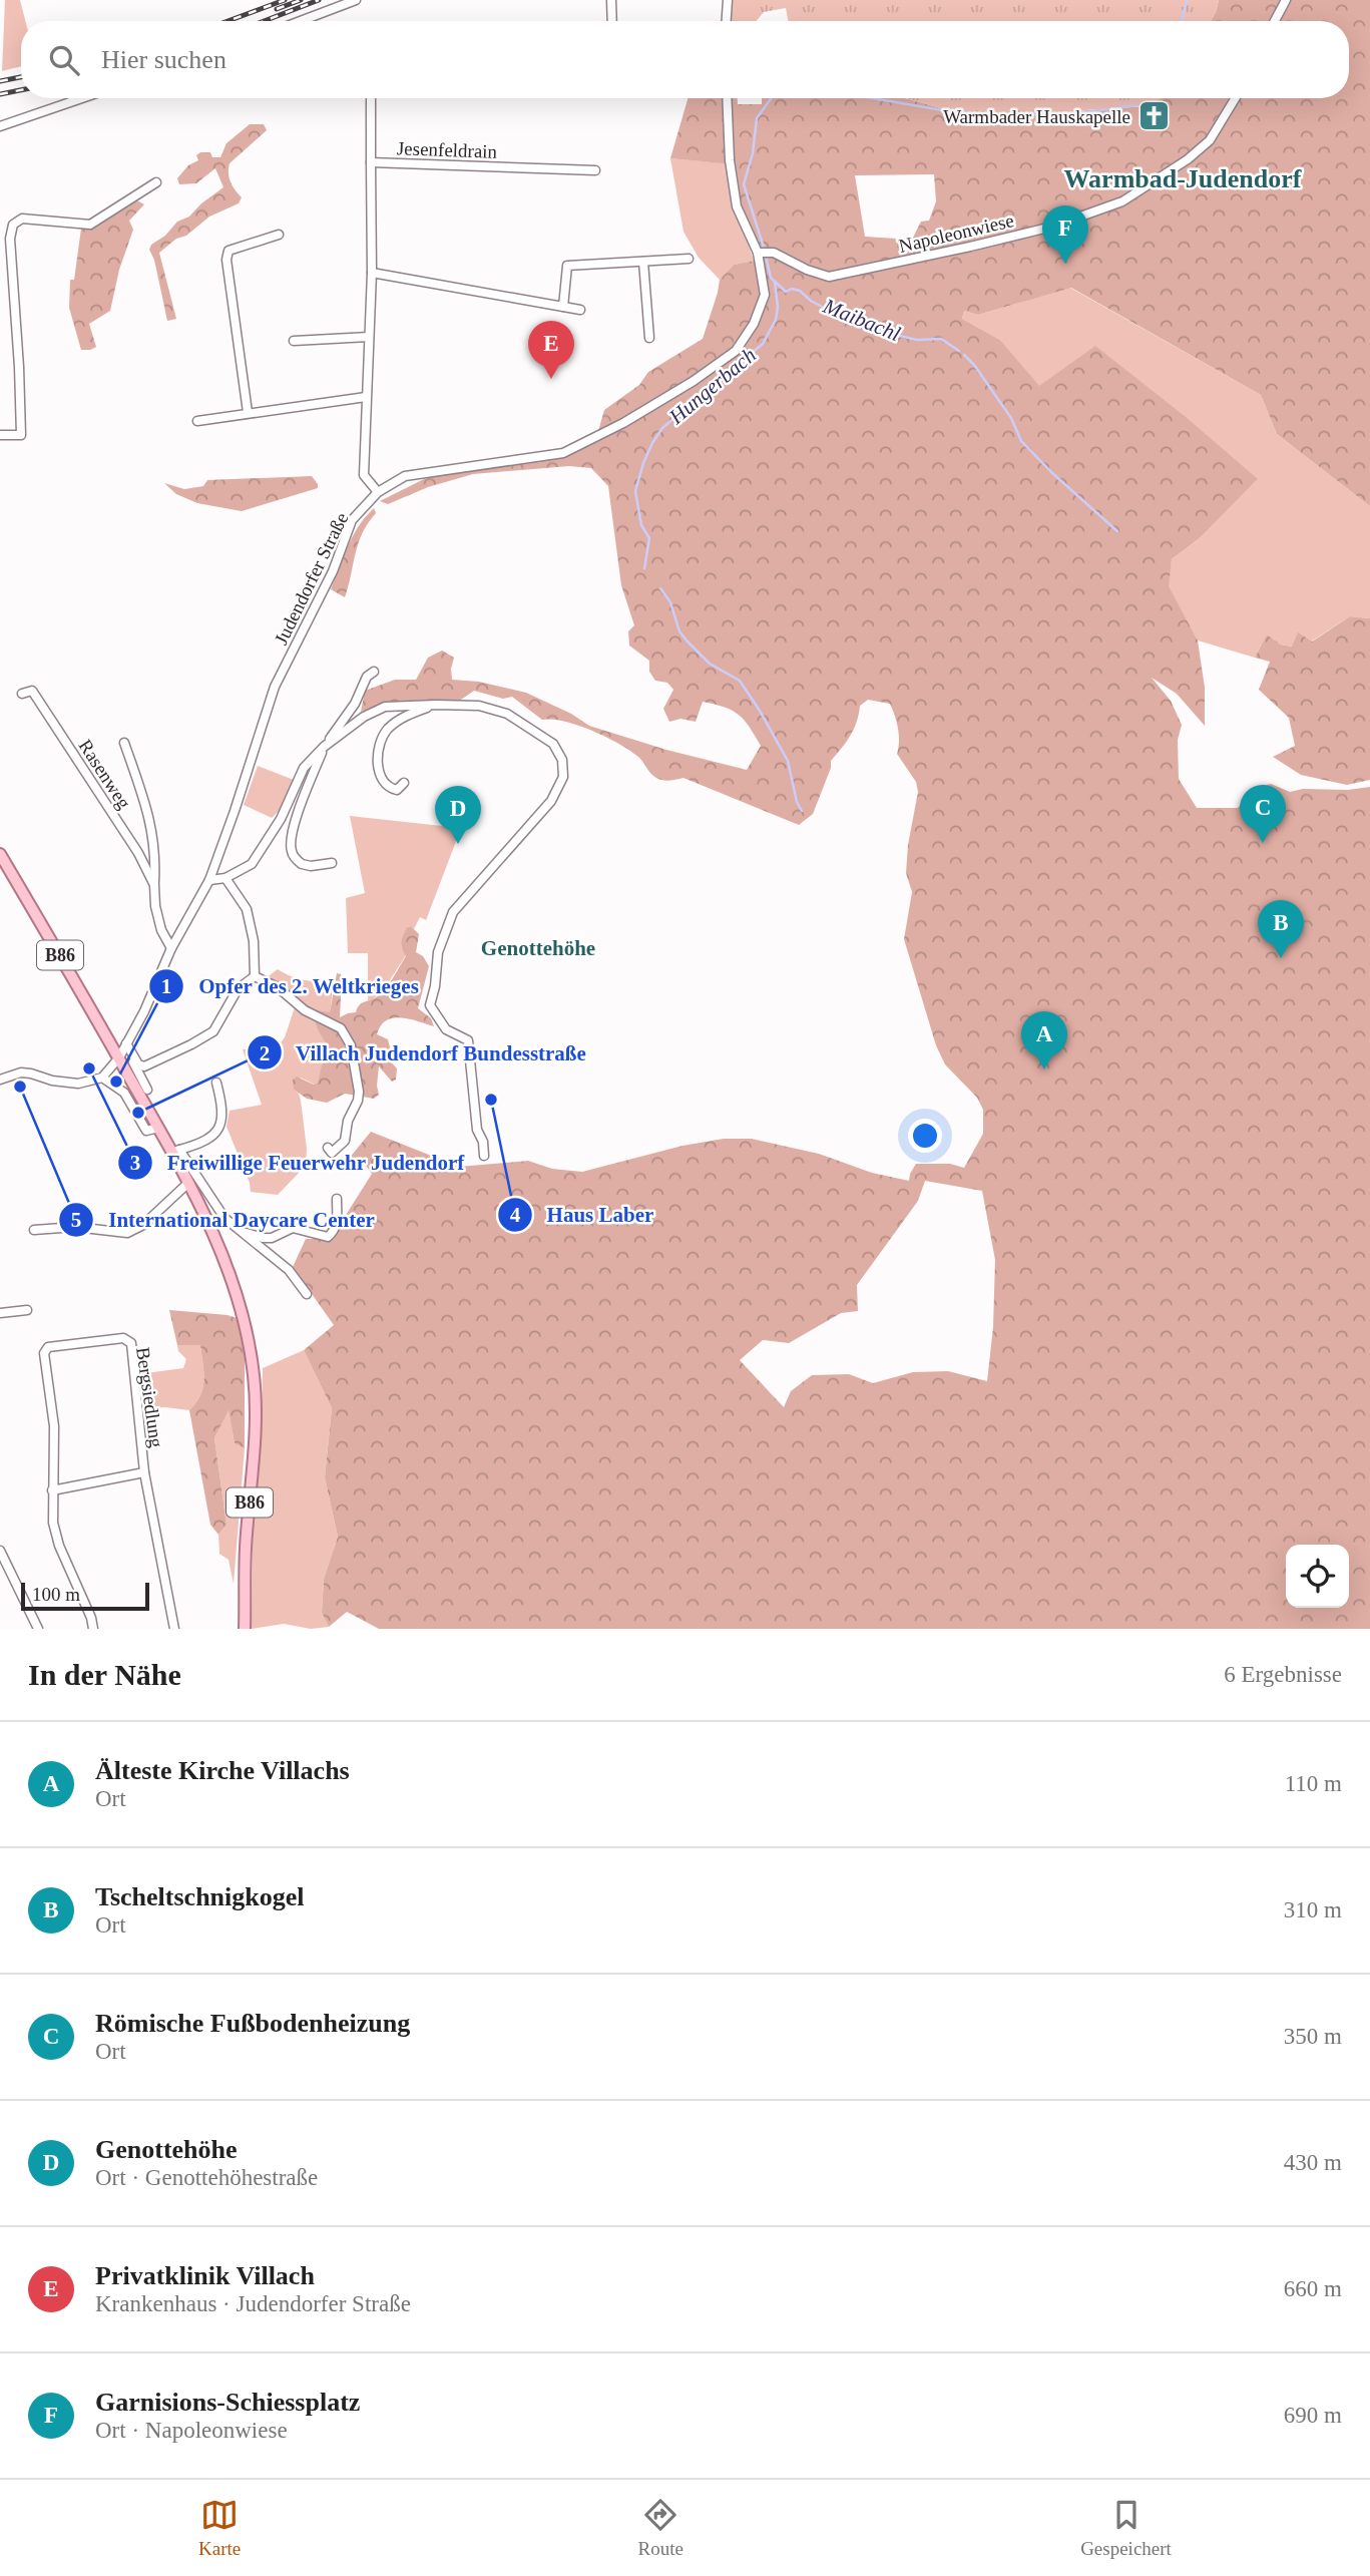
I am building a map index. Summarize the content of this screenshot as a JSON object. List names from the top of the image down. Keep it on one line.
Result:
{"streets":{"main road":["B86"],"street":["Jesenfeldrain","Napoleonwiese","Judendorfer Straße","Rasenweg","Bergsiedlung"]},"crossings":[["Napoleonwiese","Judendorfer Straße"],["Judendorfer Straße","Rasenweg"],["Judendorfer Straße","B86"]],"districts":["Warmbad-Judendorf","Genottehöhe"],"water":["Maibachl","Hungerbach"],"places":{"church":["Warmbader Hauskapelle"],"other":["Freiwillige Feuerwehr Judendorf","Opfer des 2. Weltkrieges","International Daycare Center","Haus Laber","Villach Judendorf Bundesstraße"]},"scale_bar":"100 m","page":{"search":"Hier suchen","pins":["F","E","C","D","B","A"],"scale":"100 m","heading":["In der Nähe","6 Ergebnisse"],"list":[{"mark":"A","name":"Älteste Kirche Villachs","note":"Ort","value":"110 m"},{"mark":"B","name":"Tscheltschnigkogel","note":"Ort","value":"310 m"},{"mark":"C","name":"Römische Fußbodenheizung","note":"Ort","value":"350 m"},{"mark":"D","name":"Genottehöhe","note":"Ort · Genottehöhestraße","value":"430 m"},{"mark":"E","name":"Privatklinik Villach","note":"Krankenhaus · Judendorfer Straße","value":"660 m"},{"mark":"F","name":"Garnisions-Schiessplatz","note":"Ort · Napoleonwiese","value":"690 m"}],"nav":["Karte","Route","Gespeichert"]}}
